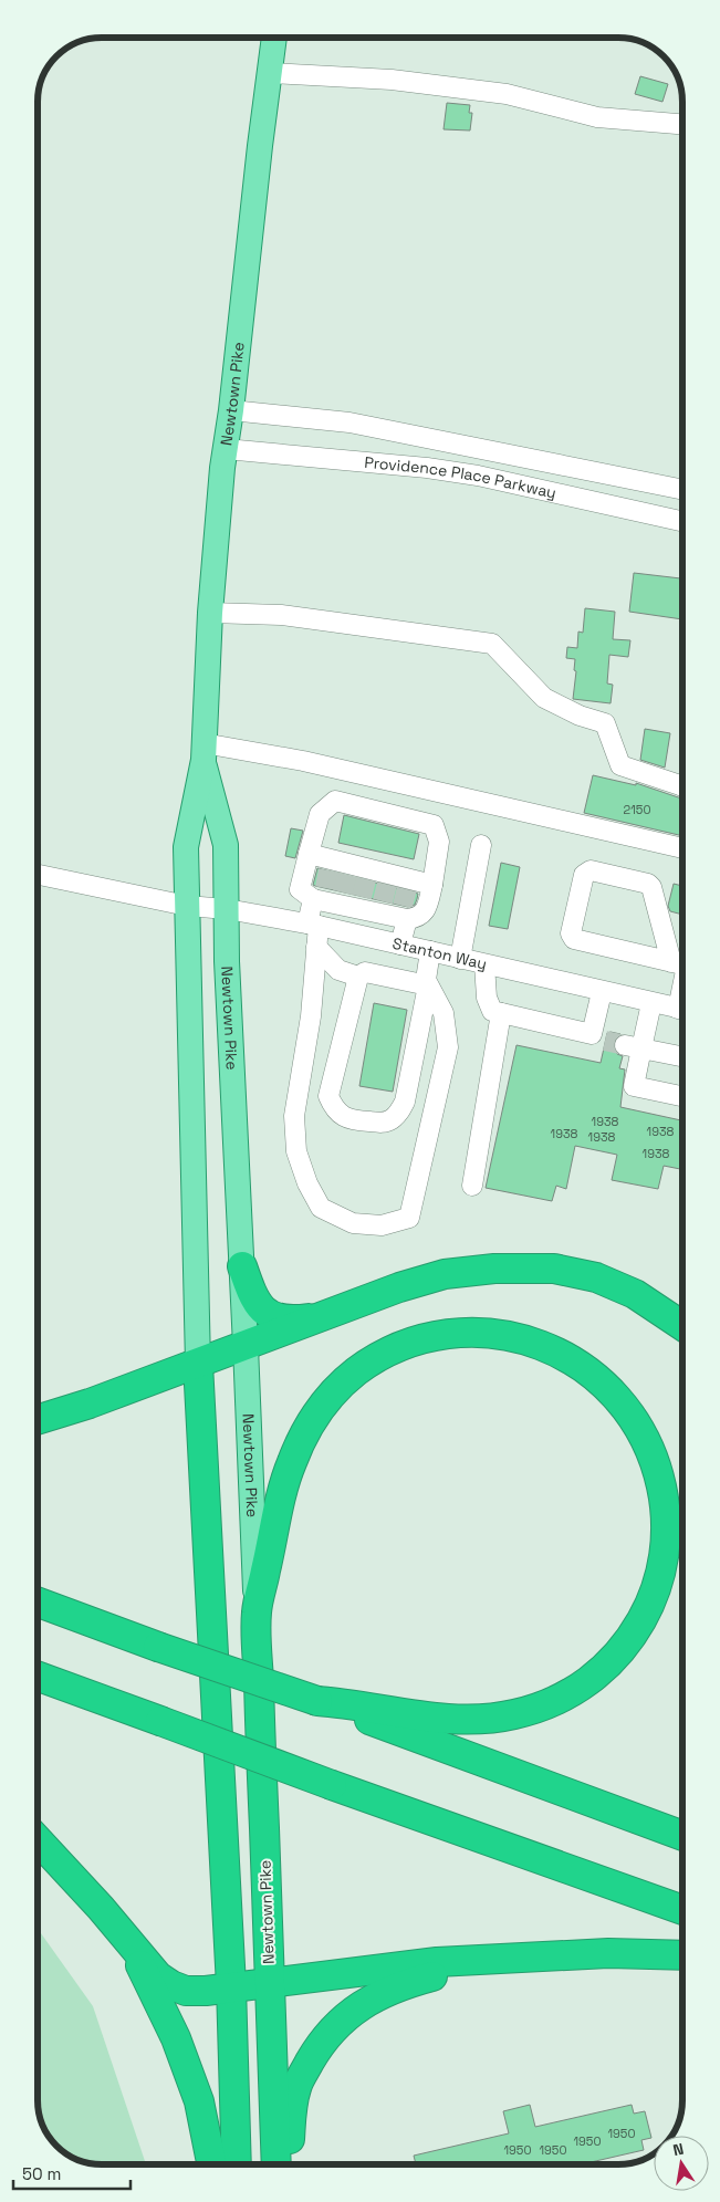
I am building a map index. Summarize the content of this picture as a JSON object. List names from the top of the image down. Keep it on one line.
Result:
{"streets":{"highway":["Newtown Pike"],"street":["Providence Place Parkway","Stanton Way"]},"crossings":[["Newtown Pike","Providence Place Parkway"],["Newtown Pike","Stanton Way"]],"house_numbers":["2150","1938","1938","1938","1938","1938","1950","1950","1950","1950"],"scale_bar":"50 m","north":"top"}
